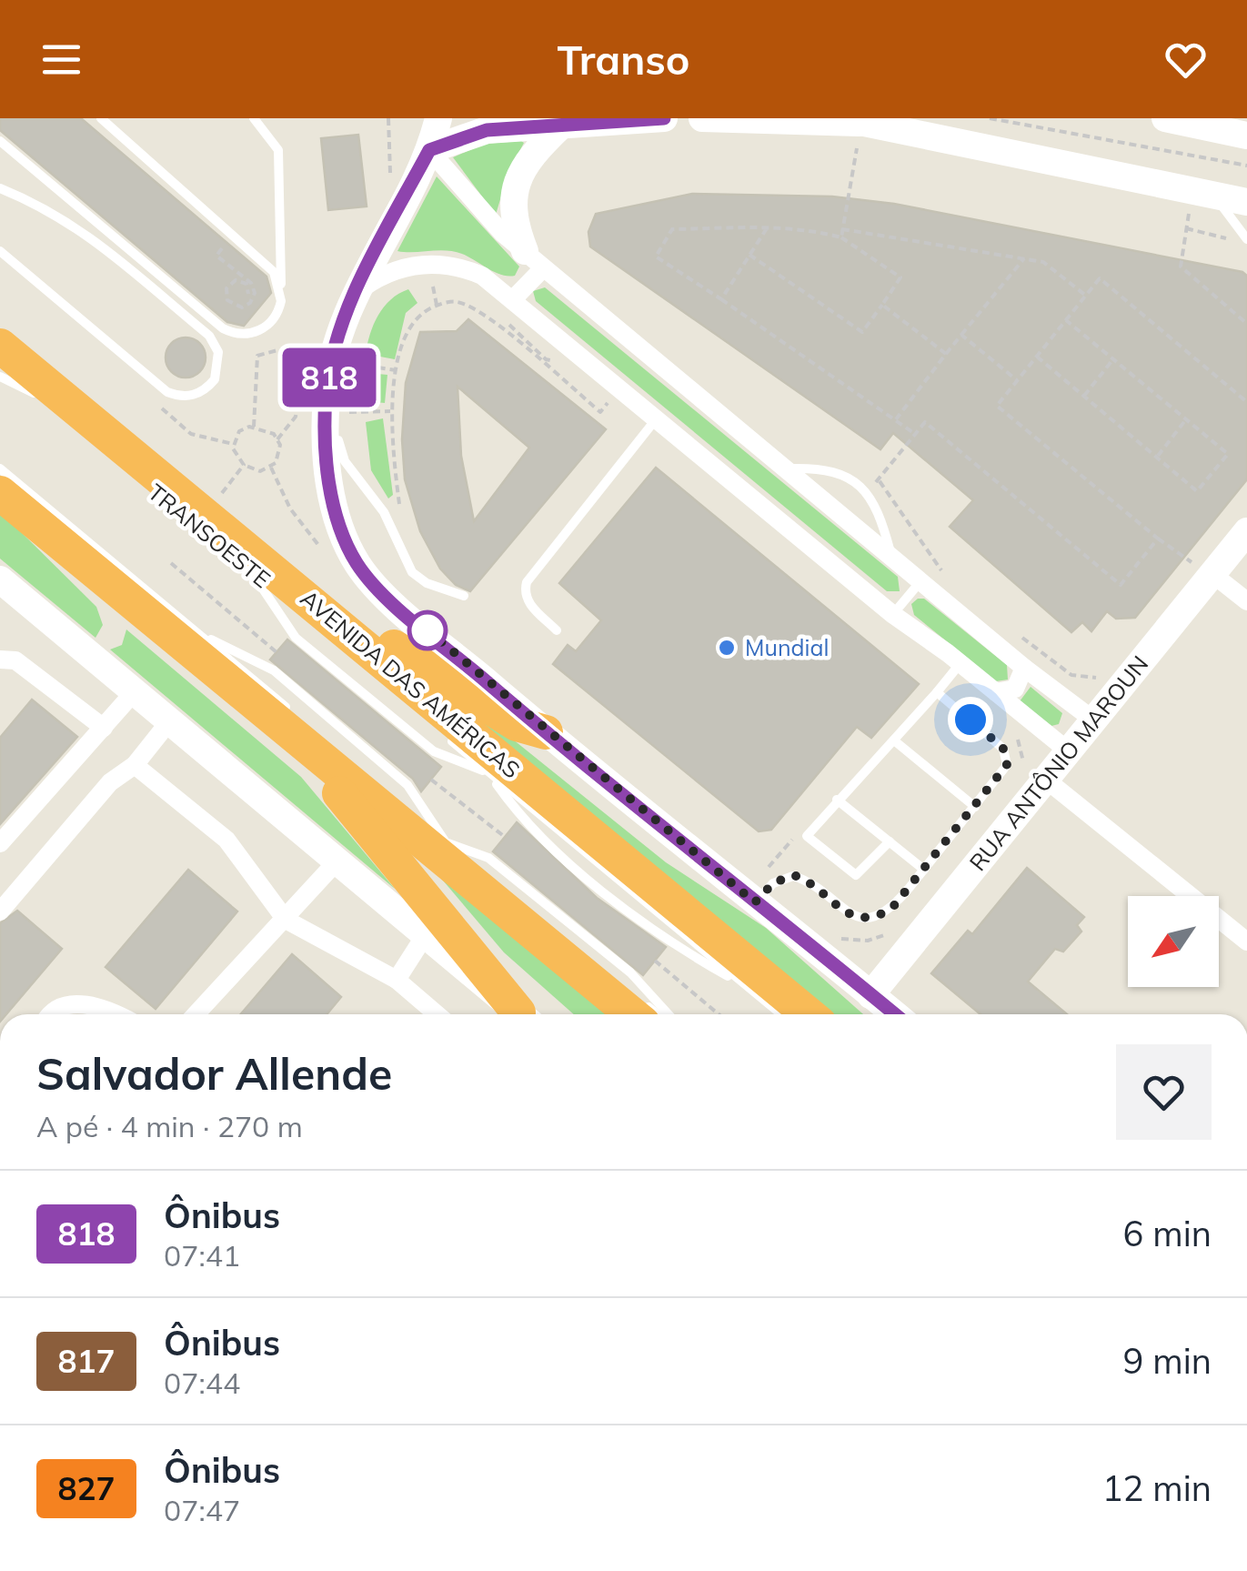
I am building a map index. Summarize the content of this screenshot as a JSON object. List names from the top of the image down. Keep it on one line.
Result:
{"streets":{"highway":["AVENIDA DAS AMÉRICAS"],"main road":["RUA ANTÔNIO MAROUN"],"lane":["TRANSOESTE"]},"crossings":[["TRANSOESTE","AVENIDA DAS AMÉRICAS"]],"places":["Mundial"],"lines":["bus line 818"],"north":"bottom left","page":{"header":"Transo","on_map":"818","heading":["Salvador Allende","A pé · 4 min · 270 m"],"list":[{"mark":"818","name":"Ônibus","note":"07:41","value":"6 min"},{"mark":"817","name":"Ônibus","note":"07:44","value":"9 min"},{"mark":"827","name":"Ônibus","note":"07:47","value":"12 min"}]}}
